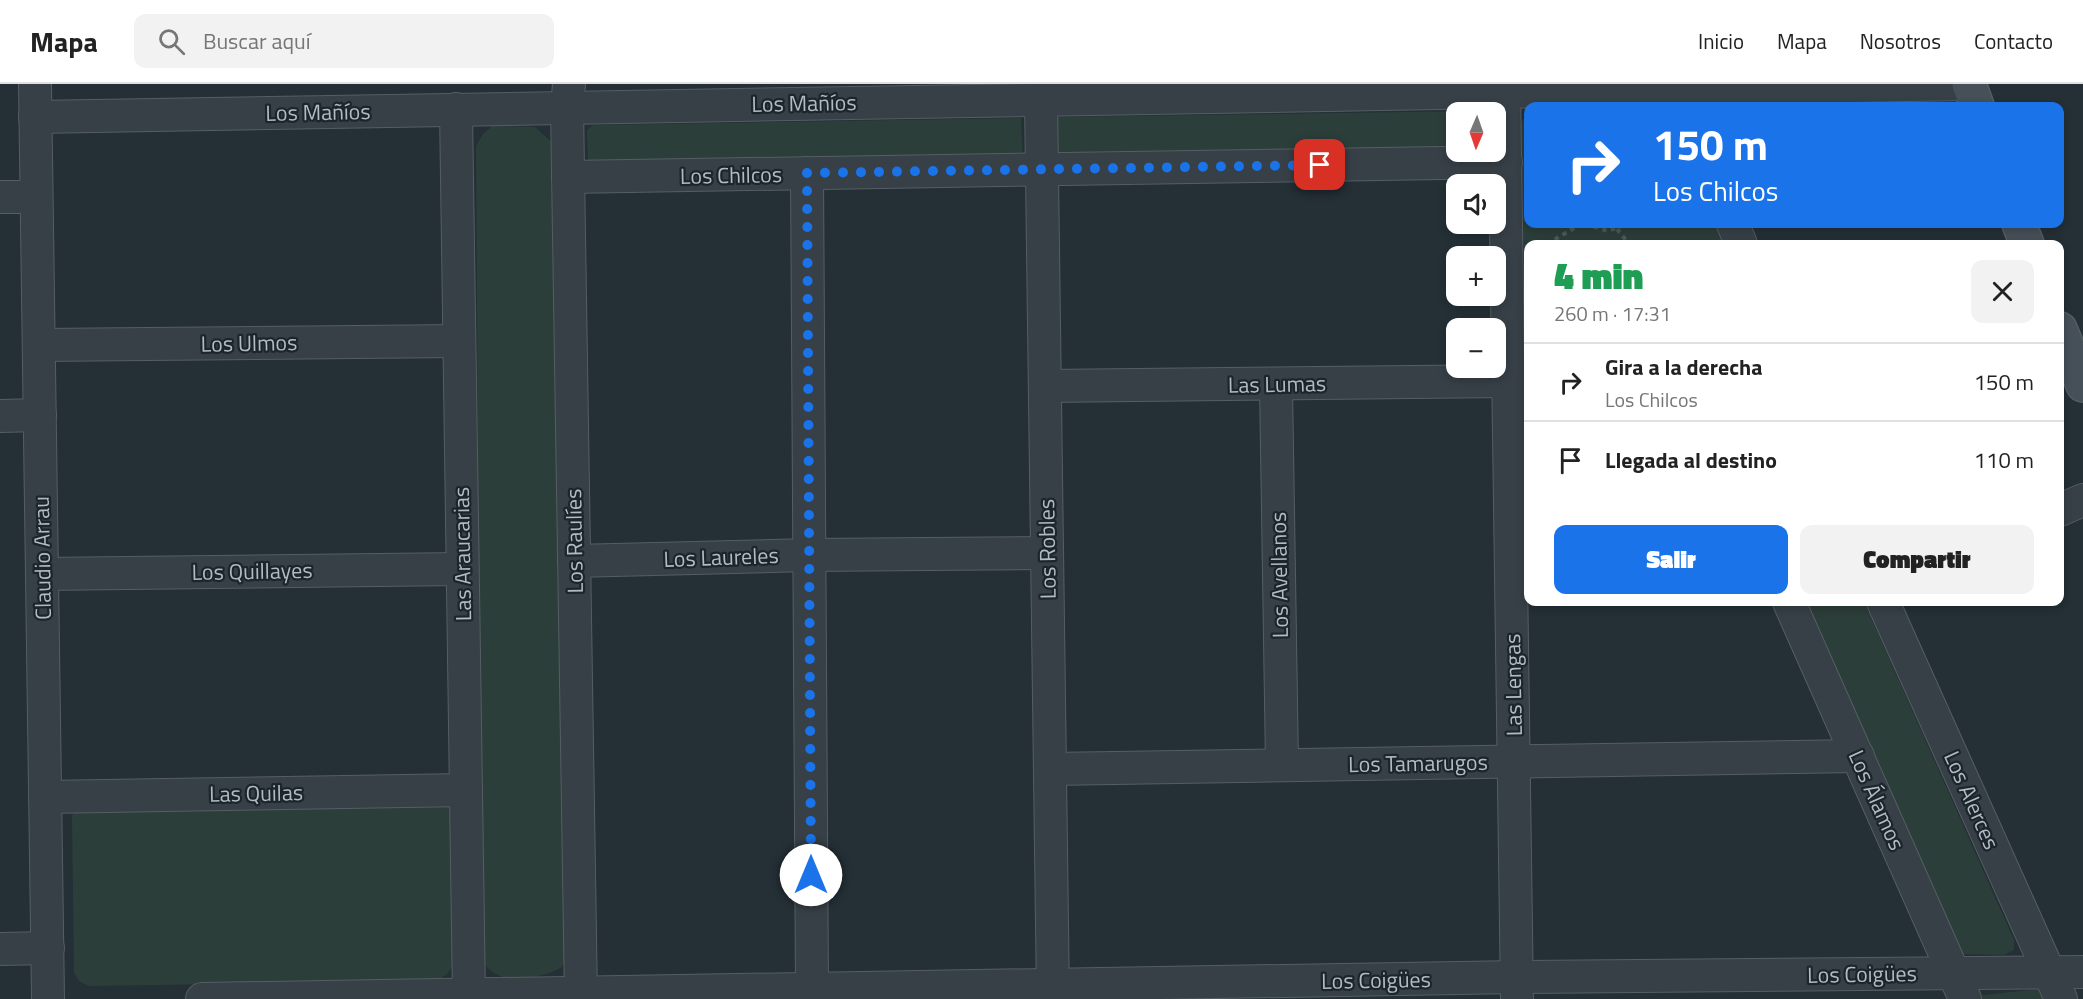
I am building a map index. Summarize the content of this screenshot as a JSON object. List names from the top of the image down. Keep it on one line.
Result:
{"streets":{"street":["Los Mañíos","Los Chilcos","Los Ulmos","Las Lumas","Los Raulíes","Los Robles","Las Araucarias","Los Laureles","Claudio Arrau","Los Quillayes","Los Avellanos","Las Lengas","Los Tamarugos","Las Quilas","Los Álamos","Los Alerces","Los Coigües"]},"crossings":[["Los Mañíos","Los Raulíes"],["Los Mañíos","Los Robles"],["Los Mañíos","Las Araucarias"],["Los Mañíos","Claudio Arrau"],["Los Chilcos","Los Raulíes"],["Los Chilcos","Los Robles"],["Los Chilcos","Las Lengas"],["Los Ulmos","Las Araucarias"],["Los Ulmos","Claudio Arrau"],["Las Lumas","Los Robles"],["Las Lumas","Los Avellanos"],["Las Lumas","Las Lengas"],["Los Raulíes","Los Laureles"],["Los Raulíes","Los Coigües"],["Los Robles","Los Laureles"],["Los Robles","Los Tamarugos"],["Los Robles","Los Coigües"],["Las Araucarias","Los Quillayes"],["Las Araucarias","Las Quilas"],["Las Araucarias","Los Coigües"],["Claudio Arrau","Los Quillayes"],["Claudio Arrau","Las Quilas"],["Los Avellanos","Los Tamarugos"],["Las Lengas","Los Tamarugos"],["Las Lengas","Los Coigües"],["Los Tamarugos","Los Álamos"],["Los Álamos","Los Coigües"],["Los Alerces","Los Coigües"]],"north":"bottom","page":{"header":"Mapa","search":"Buscar aquí","nav":["Inicio","Mapa","Nosotros","Contacto"],"map_buttons":["+","−"],"turn":["150 m","Los Chilcos"],"heading":["4 min","260 m · 17:31"],"list":[{"name":"Gira a la derecha","note":"Los Chilcos","value":"150 m"},{"name":"Llegada al destino","value":"110 m"}],"buttons":["Salir","Compartir"]}}
